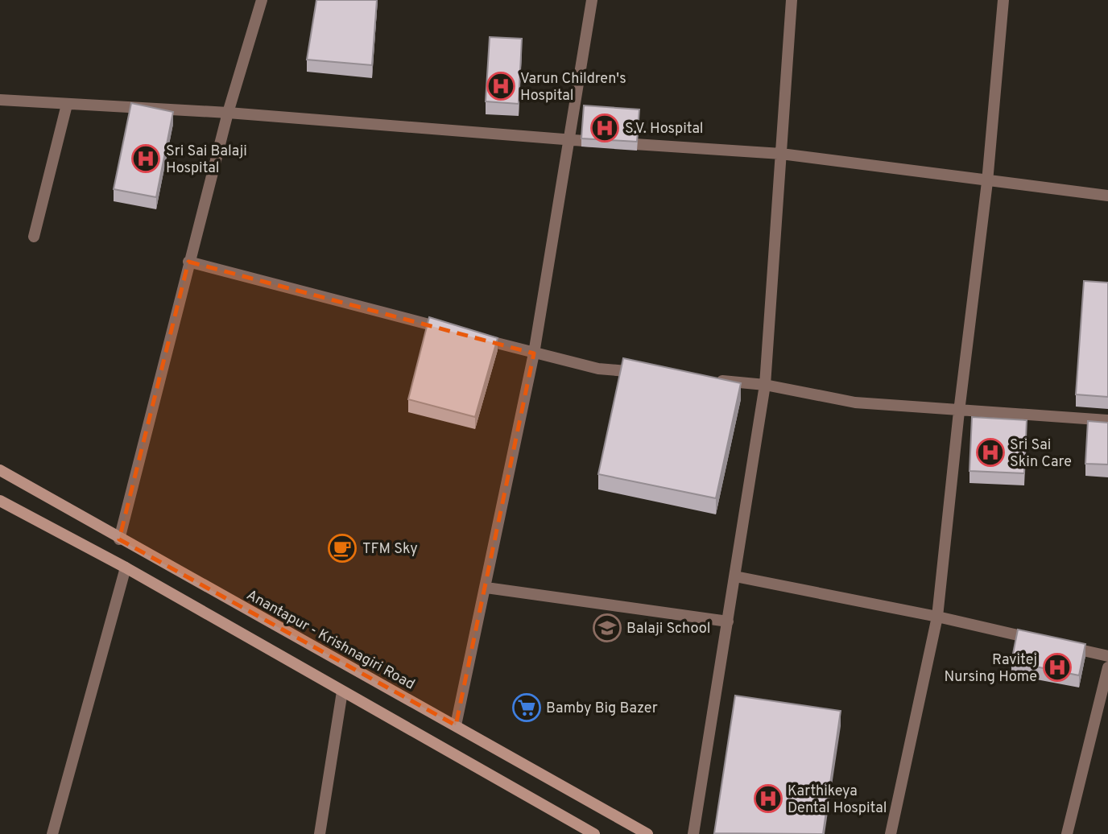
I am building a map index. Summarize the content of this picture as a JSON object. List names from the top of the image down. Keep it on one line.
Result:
{"streets":{"main road":["Anantapur - Krishnagiri Road"]},"places":{"hospital":["Varun Children's Hospital","S.V. Hospital","Sri Sai Balaji Hospital","Sri Sai Skin Care","Ravitej Nursing Home","Karthikeya Dental Hospital"],"cafe":["TFM Sky"],"school or university":["Balaji School"],"supermarket":["Bamby Big Bazer"]}}
